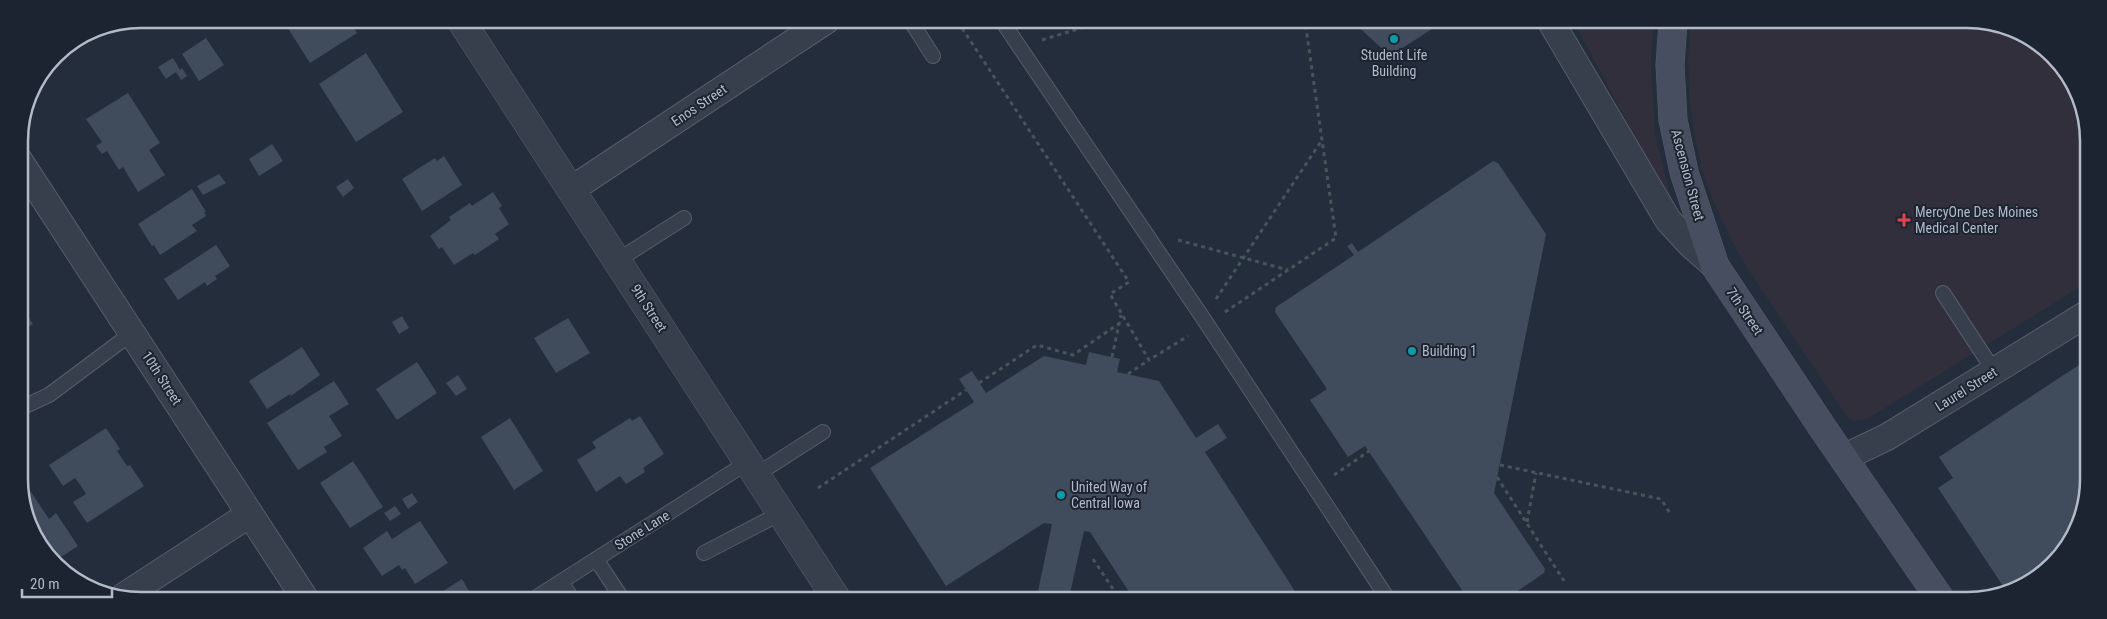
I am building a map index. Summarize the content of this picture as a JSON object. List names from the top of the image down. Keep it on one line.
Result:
{"streets":{"main road":["Ascension Street","7th Street"],"street":["Enos Street","9th Street","10th Street","Laurel Street"],"lane":["Stone Lane"]},"crossings":[["Enos Street","9th Street"],["Ascension Street","7th Street"],["9th Street","Stone Lane"],["7th Street","Laurel Street"]],"places":{"other":["Student Life Building","Building 1","United Way of Central Iowa"],"health":["MercyOne Des Moines Medical Center"]},"scale_bar":"20 m"}
